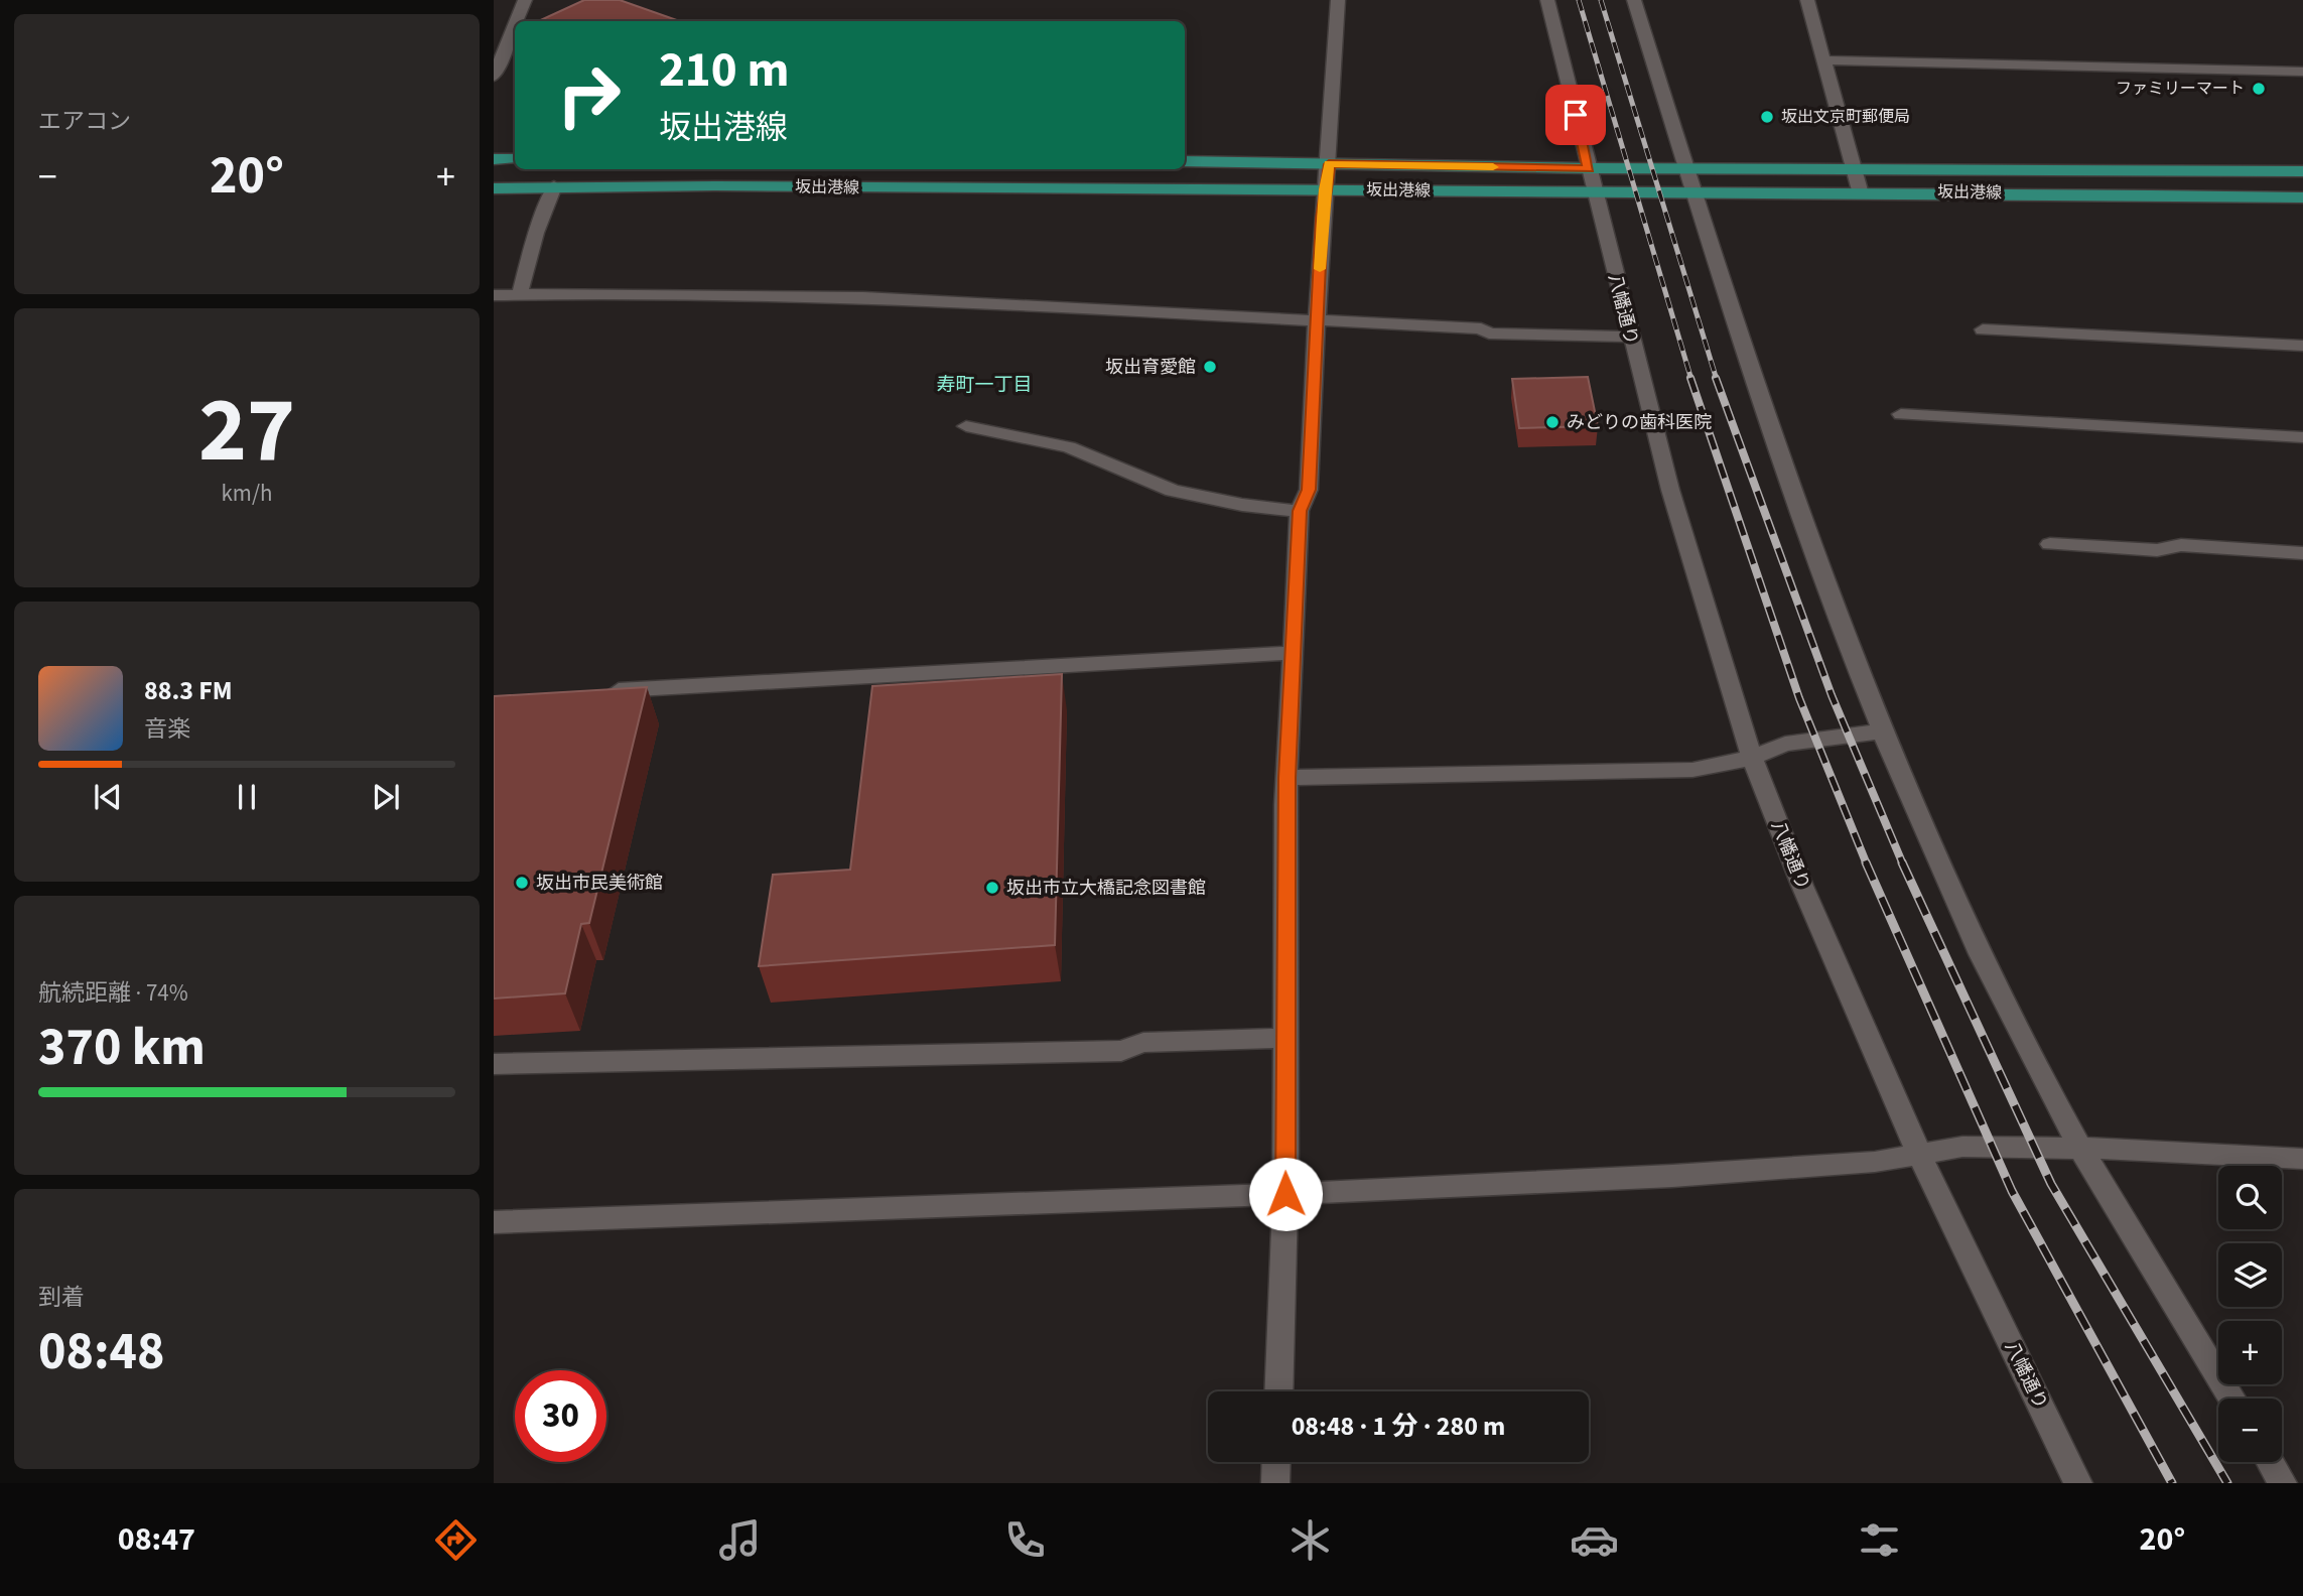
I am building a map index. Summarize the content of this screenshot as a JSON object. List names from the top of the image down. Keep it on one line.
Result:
{"streets":{"main road":["坂出港線"],"street":["八幡通り"]},"crossings":[["坂出港線","八幡通り"]],"districts":["寿町一丁目"],"places":["ファミリーマート","坂出文京町郵便局","坂出育愛館","みどりの歯科医院","坂出市民美術館","坂出市立大橋記念図書館"],"page":{"tile":["エアコン",["27","km/h"],["航続距離 · 74%","370 km"],["到着","08:48"]],"turn":["210 m","坂出港線"],"heat":["−","20°","+"],"song":["88.3 FM","音楽"],"map_buttons":["+","−"],"limit":"30","trip":"08:48 · 1 分 · 280 m","tabs":["08:47","20°"]}}
